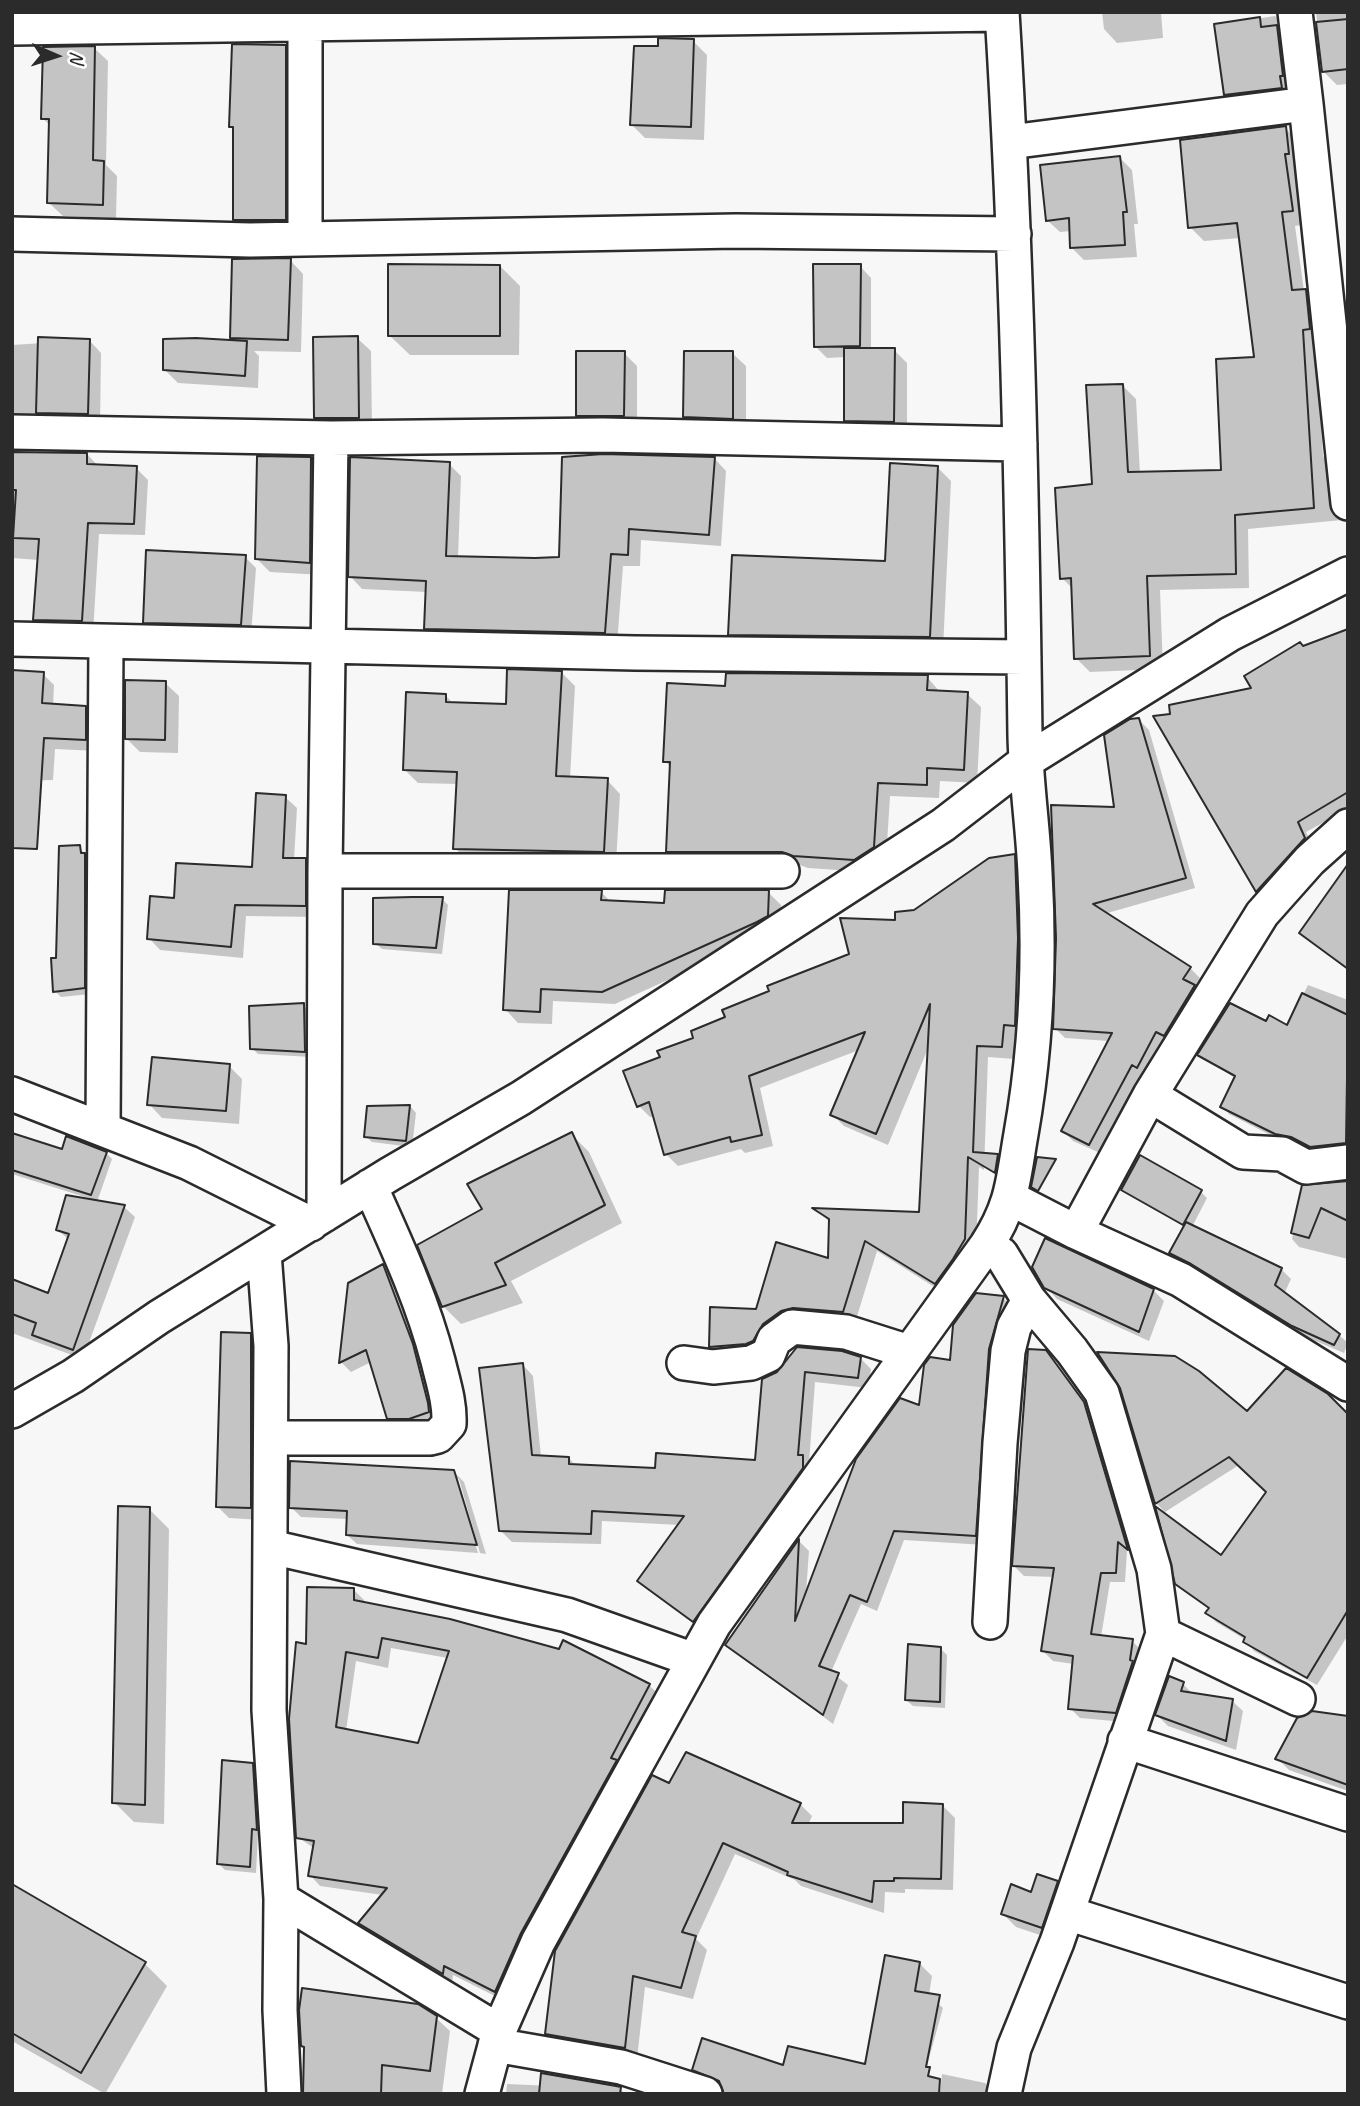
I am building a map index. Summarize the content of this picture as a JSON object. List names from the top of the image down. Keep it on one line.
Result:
{"north":"right"}
